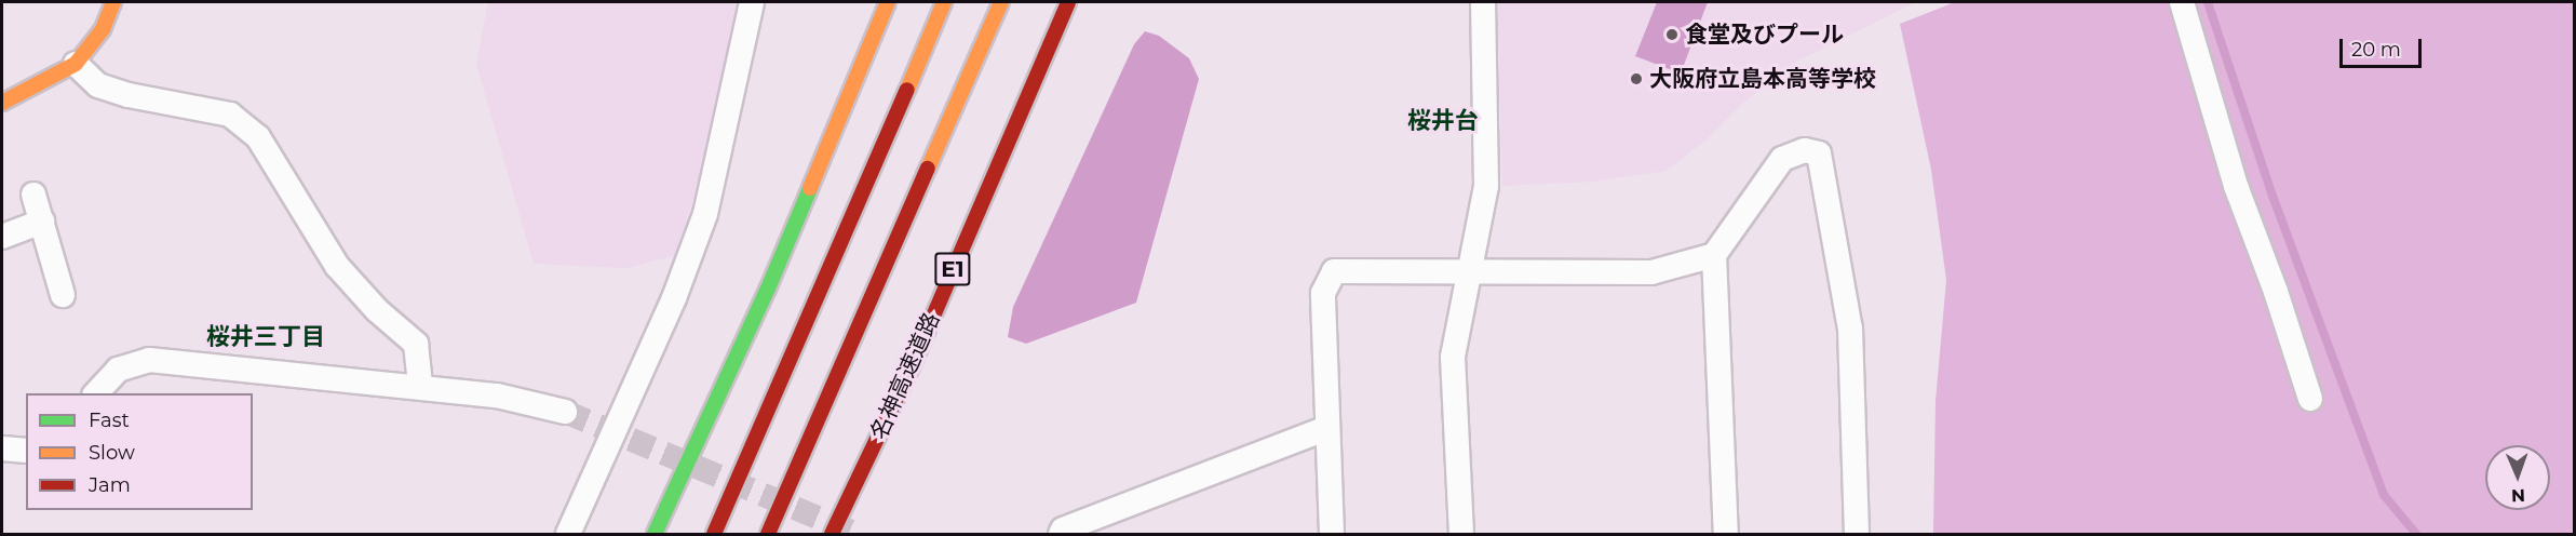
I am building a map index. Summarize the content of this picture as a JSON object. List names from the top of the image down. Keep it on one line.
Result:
{"streets":{"main road":["E1","名神高速道路"]},"districts":["桜井台","桜井三丁目"],"places":["食堂及びプール","大阪府立島本高等学校"],"legend":["Fast","Slow","Jam"],"scale_bar":"20 m","north":"bottom"}
